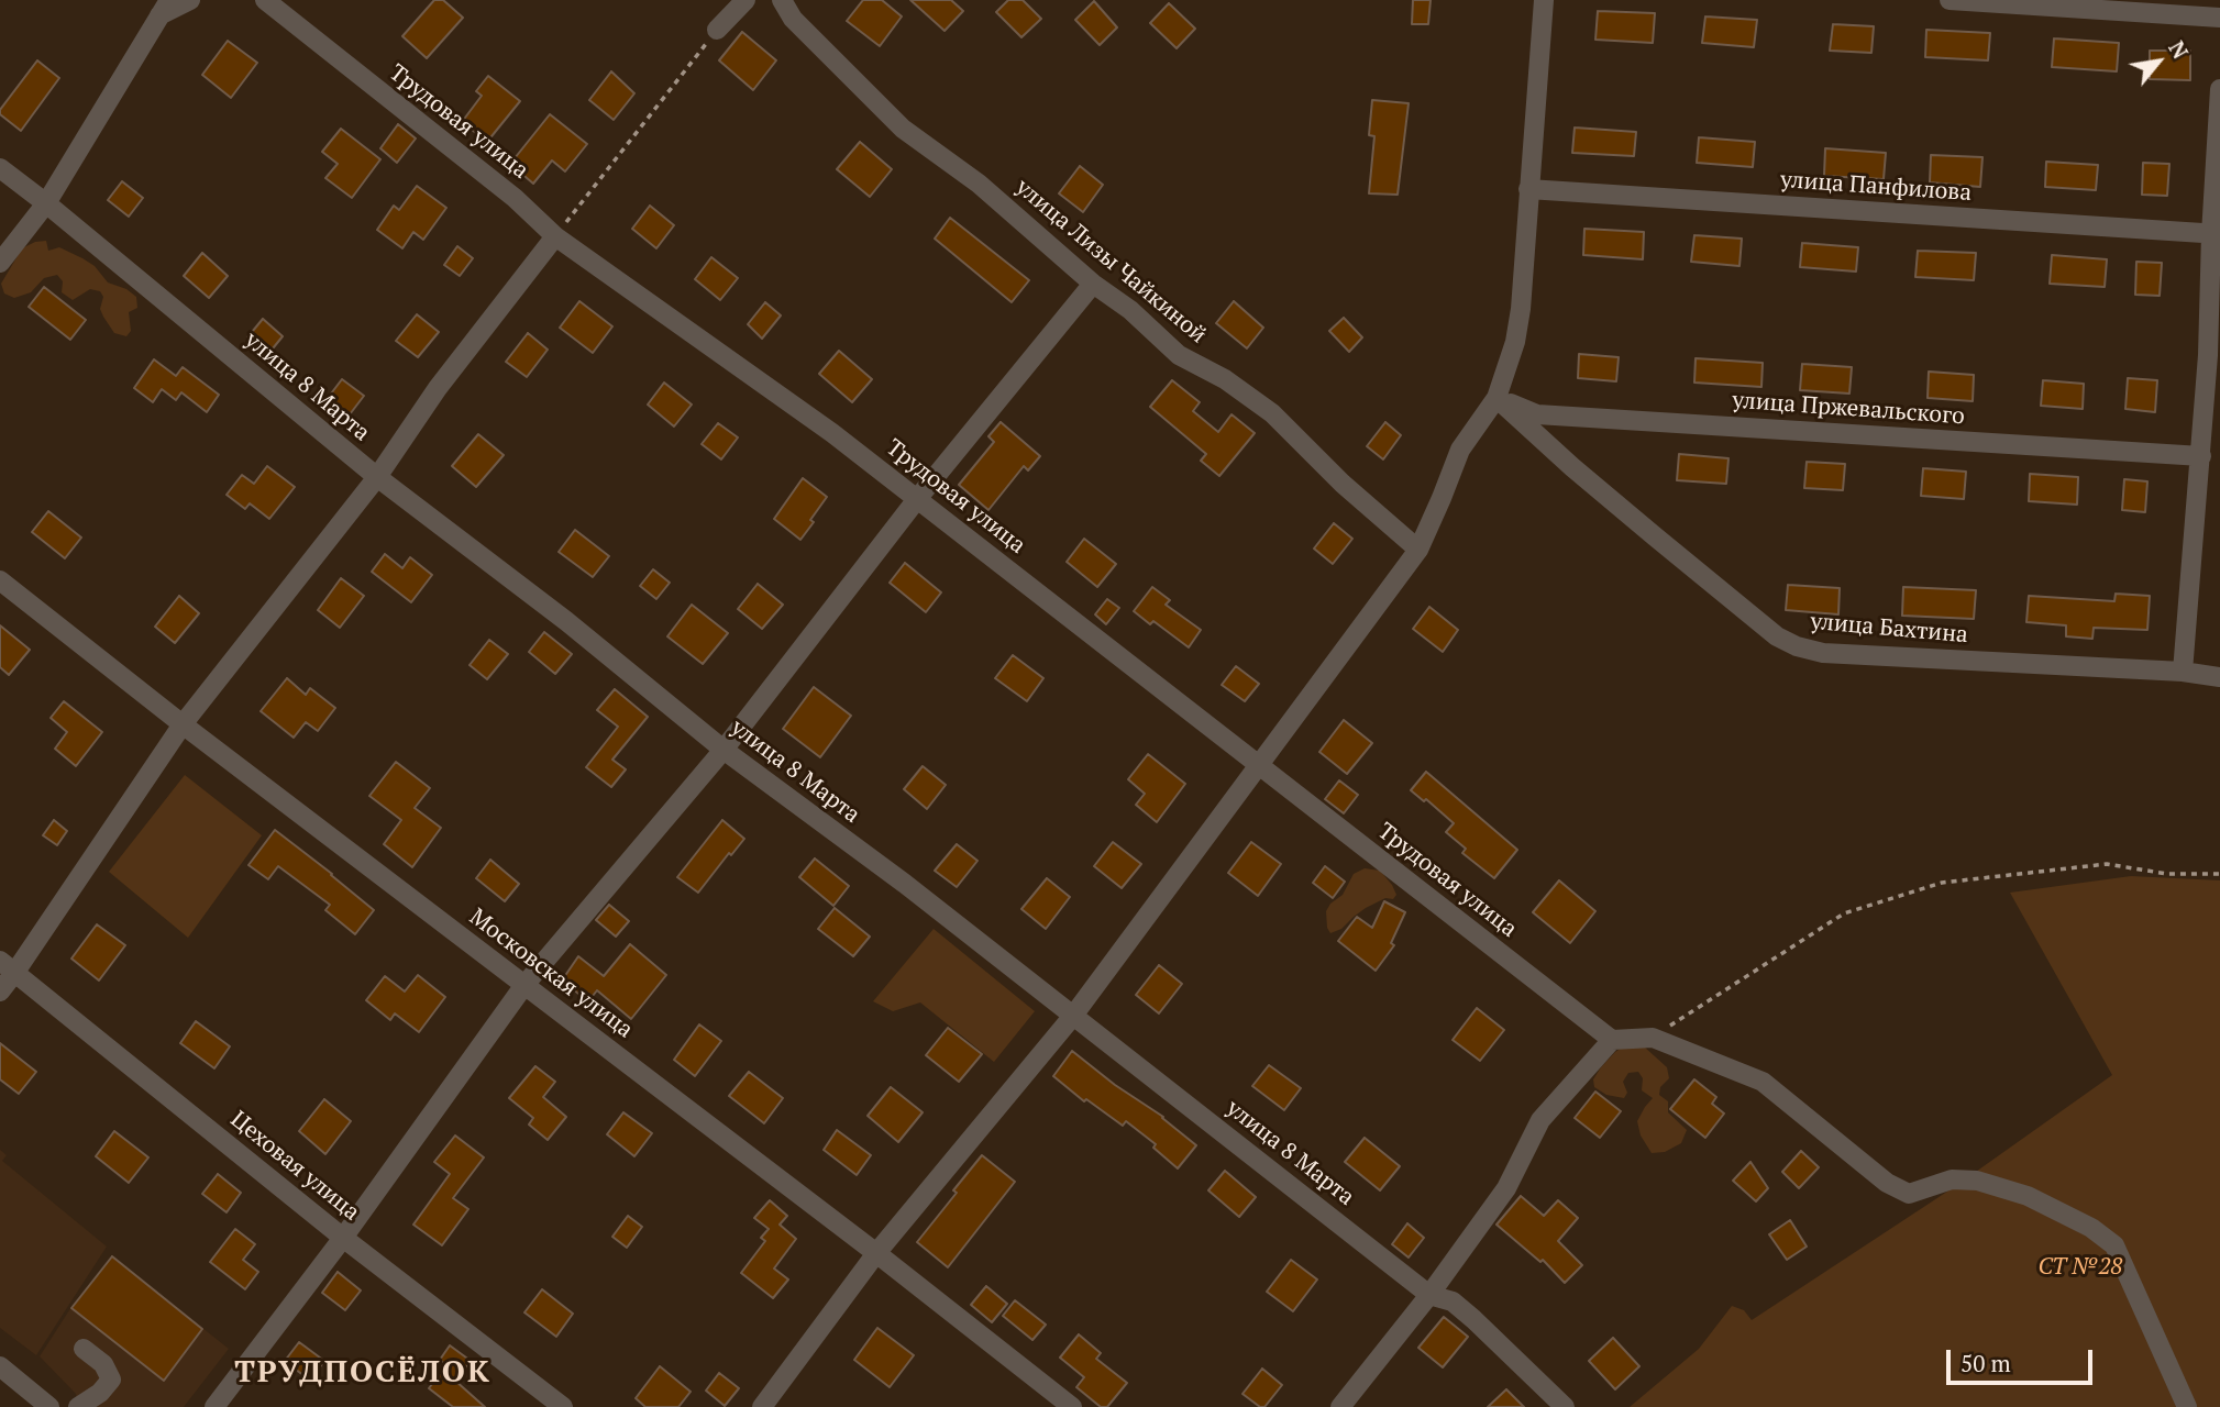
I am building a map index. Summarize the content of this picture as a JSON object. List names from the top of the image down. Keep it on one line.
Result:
{"streets":{"street":["Трудовая улица","улица Панфилова","улица Лизы Чайкиной","улица 8 Марта","улица Пржевальского","улица Бахтина","Московская улица","Цеховая улица"]},"crossings":[["улица Пржевальского","улица Бахтина"]],"districts":["ТРУДПОСЁЛОК"],"parks":["СТ №28"],"scale_bar":"50 m","north":"top right"}
